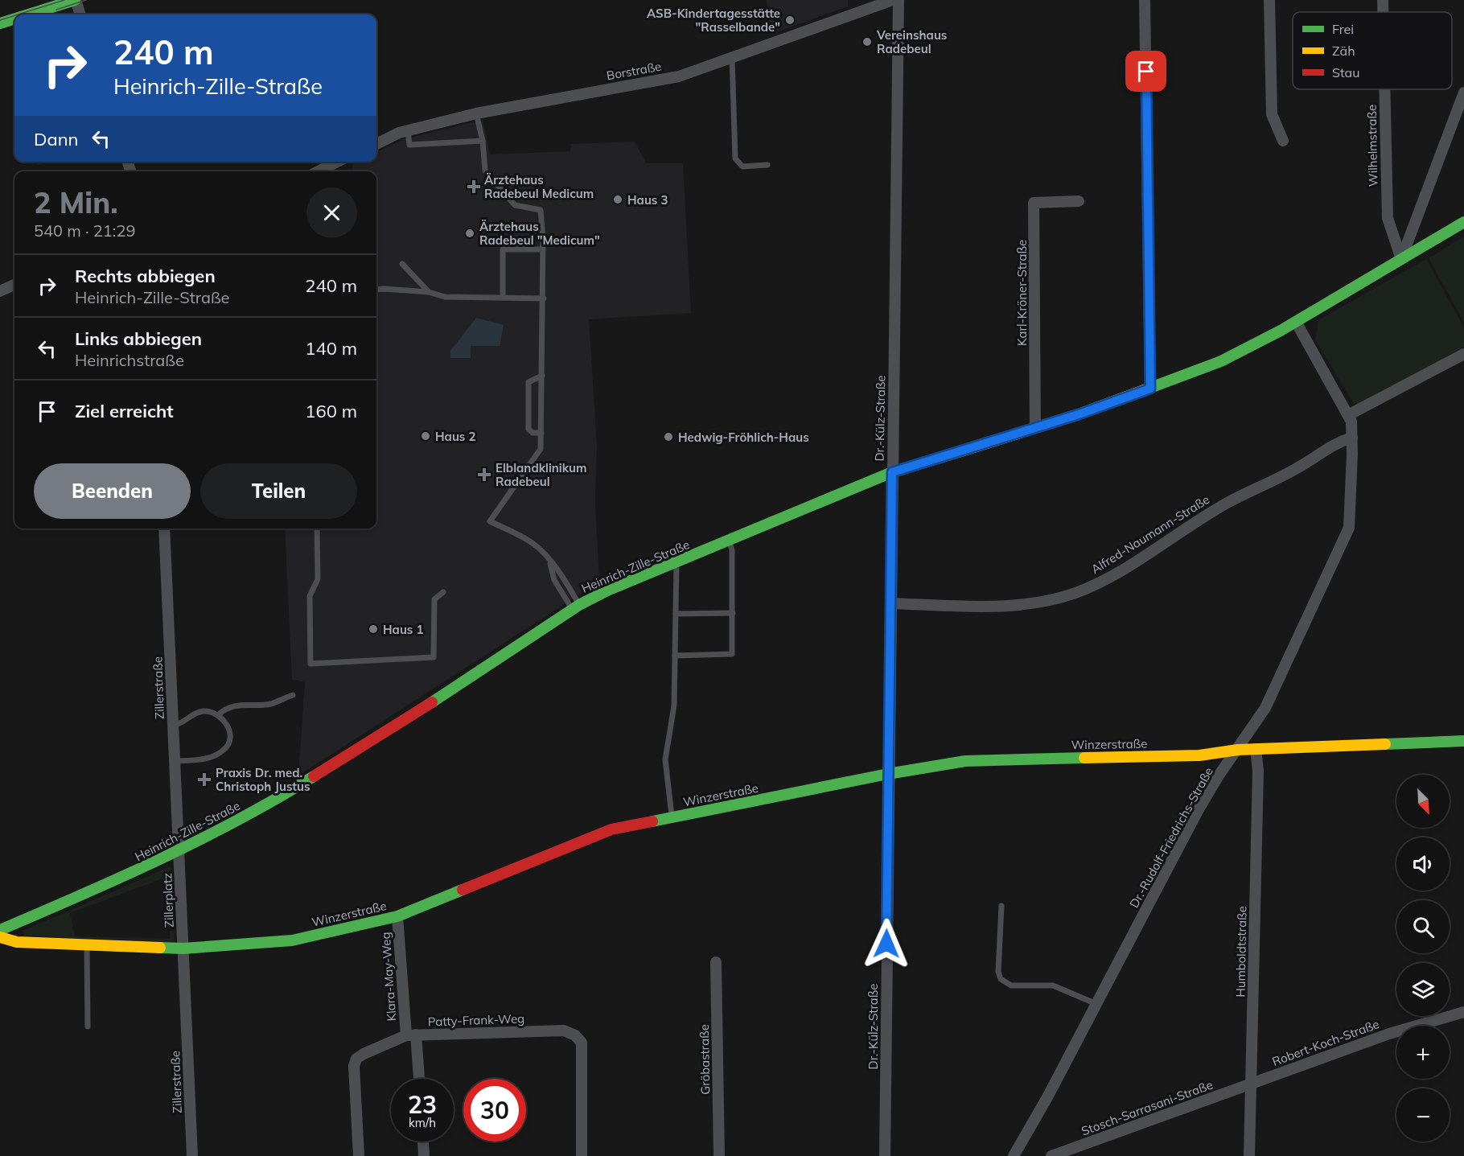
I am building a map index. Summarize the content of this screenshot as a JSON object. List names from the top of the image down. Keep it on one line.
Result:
{"streets":{"street":["Borstraße","Wilhelmstraße","Karl-Kröner-Straße","Dr.-Külz-Straße","Alfred-Naumann-Straße","Heinrich-Zille-Straße","Zillerstraße","Winzerstraße","Dr.-Rudolf-Friedrichs-Straße","Zillerplatz","Humboldtstraße","Klara-May-Weg","Patty-Frank-Weg","Robert-Koch-Straße","Gröbastraße","Stosch-Sarrasani-Straße"]},"crossings":[["Wilhelmstraße","Heinrich-Zille-Straße"],["Karl-Kröner-Straße","Heinrich-Zille-Straße"],["Dr.-Külz-Straße","Alfred-Naumann-Straße"],["Dr.-Külz-Straße","Heinrich-Zille-Straße"],["Dr.-Külz-Straße","Winzerstraße"],["Alfred-Naumann-Straße","Dr.-Rudolf-Friedrichs-Straße"],["Heinrich-Zille-Straße","Zillerstraße"],["Heinrich-Zille-Straße","Zillerplatz"],["Zillerstraße","Winzerstraße"],["Zillerstraße","Zillerplatz"],["Winzerstraße","Dr.-Rudolf-Friedrichs-Straße"],["Winzerstraße","Zillerplatz"],["Winzerstraße","Humboldtstraße"],["Winzerstraße","Klara-May-Weg"],["Humboldtstraße","Robert-Koch-Straße"],["Humboldtstraße","Stosch-Sarrasani-Straße"],["Klara-May-Weg","Patty-Frank-Weg"],["Robert-Koch-Straße","Stosch-Sarrasani-Straße"]],"places":{"other":["ASB-Kindertagesstätte \"Rasselbande\"","Vereinshaus Radebeul","Haus 3","Ärztehaus Radebeul \"Medicum\"","Haus 2","Hedwig-Fröhlich-Haus","Haus 1"],"health":["Ärztehaus Radebeul Medicum","Elblandklinikum Radebeul","Praxis Dr. med. Christoph Justus"]},"legend":["Frei","Zäh","Stau"],"north":"bottom right","page":{"turn":["240 m","Heinrich-Zille-Straße"],"then":"Dann","heading":["2 Min.","540 m · 21:29"],"list":[{"name":"Rechts abbiegen","note":"Heinrich-Zille-Straße","value":"240 m"},{"name":"Links abbiegen","note":"Heinrichstraße","value":"140 m"},{"name":"Ziel erreicht","value":"160 m"}],"buttons":["Beenden","Teilen"],"map_buttons":["+","−"],"speed":"23 km/h","limit":"30"}}
